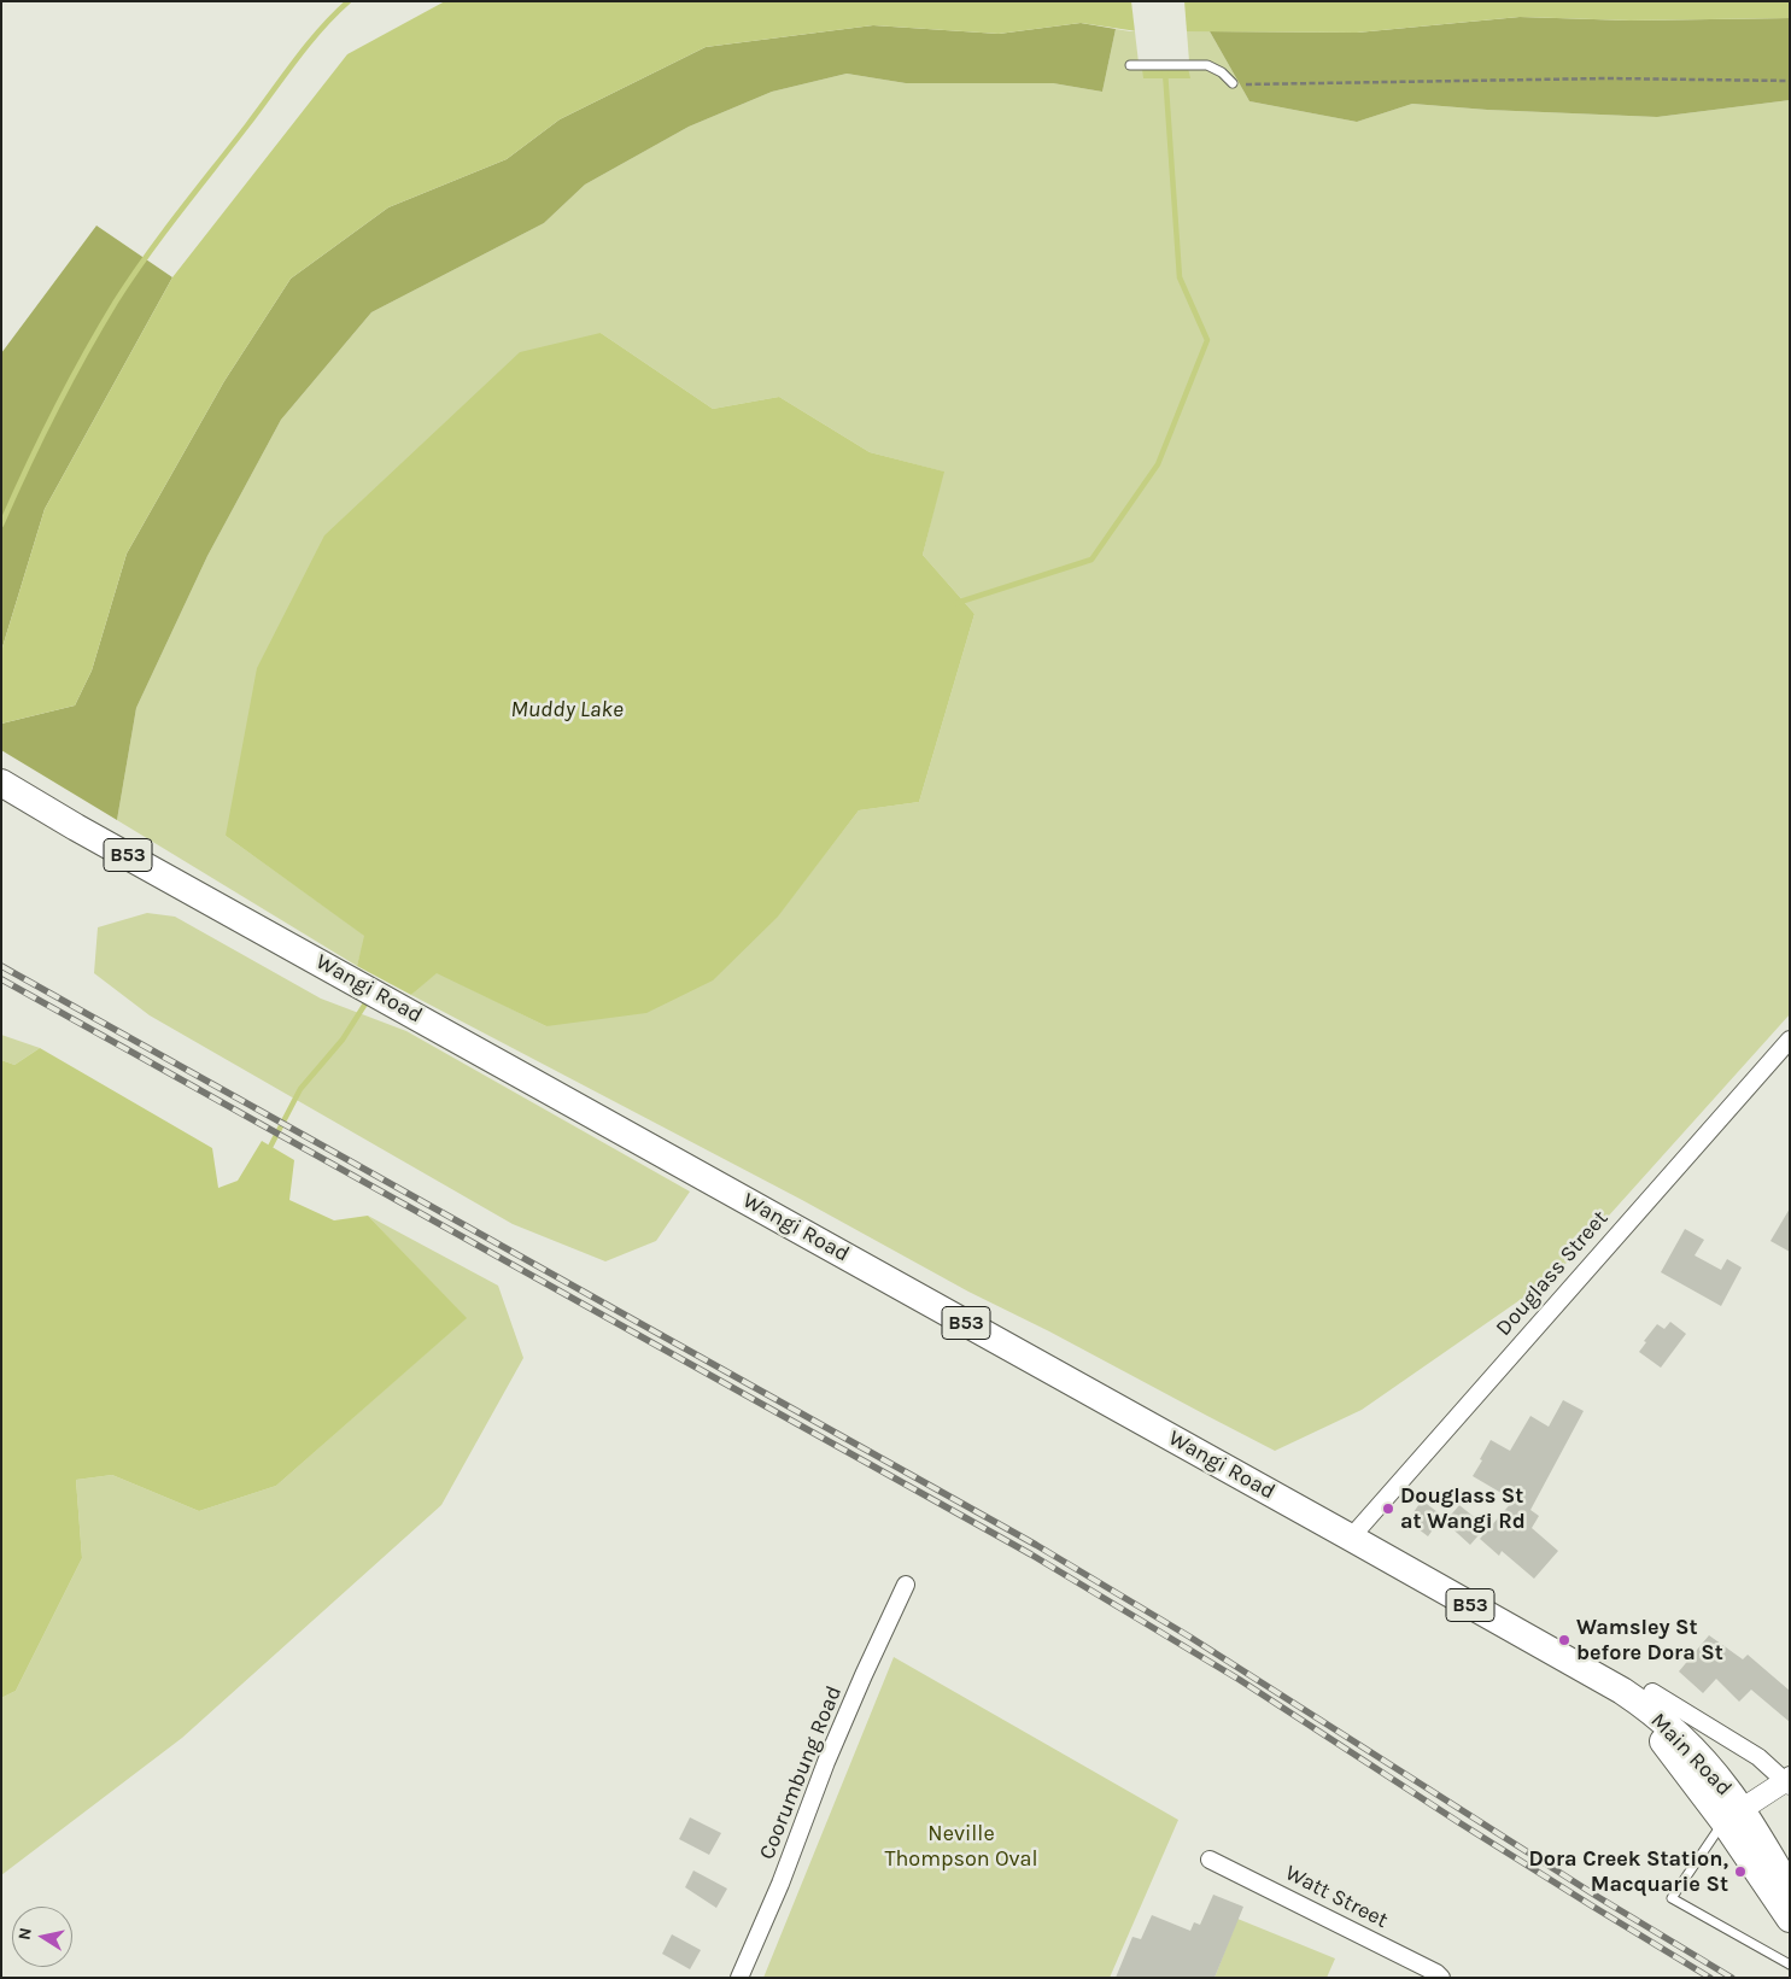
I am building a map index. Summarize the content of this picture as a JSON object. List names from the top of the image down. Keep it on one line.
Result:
{"streets":{"main road":["B53","Wangi Road","Main Road"],"street":["Douglass Street","Coorumbung Road","Watt Street"]},"crossings":[["Wangi Road","Douglass Street"],["Wangi Road","Main Road"]],"water":["Muddy Lake"],"parks":["Neville Thompson Oval"],"places":["Douglass St at Wangi Rd","Wamsley St before Dora St","Dora Creek Station, Macquarie St"],"north":"left"}
